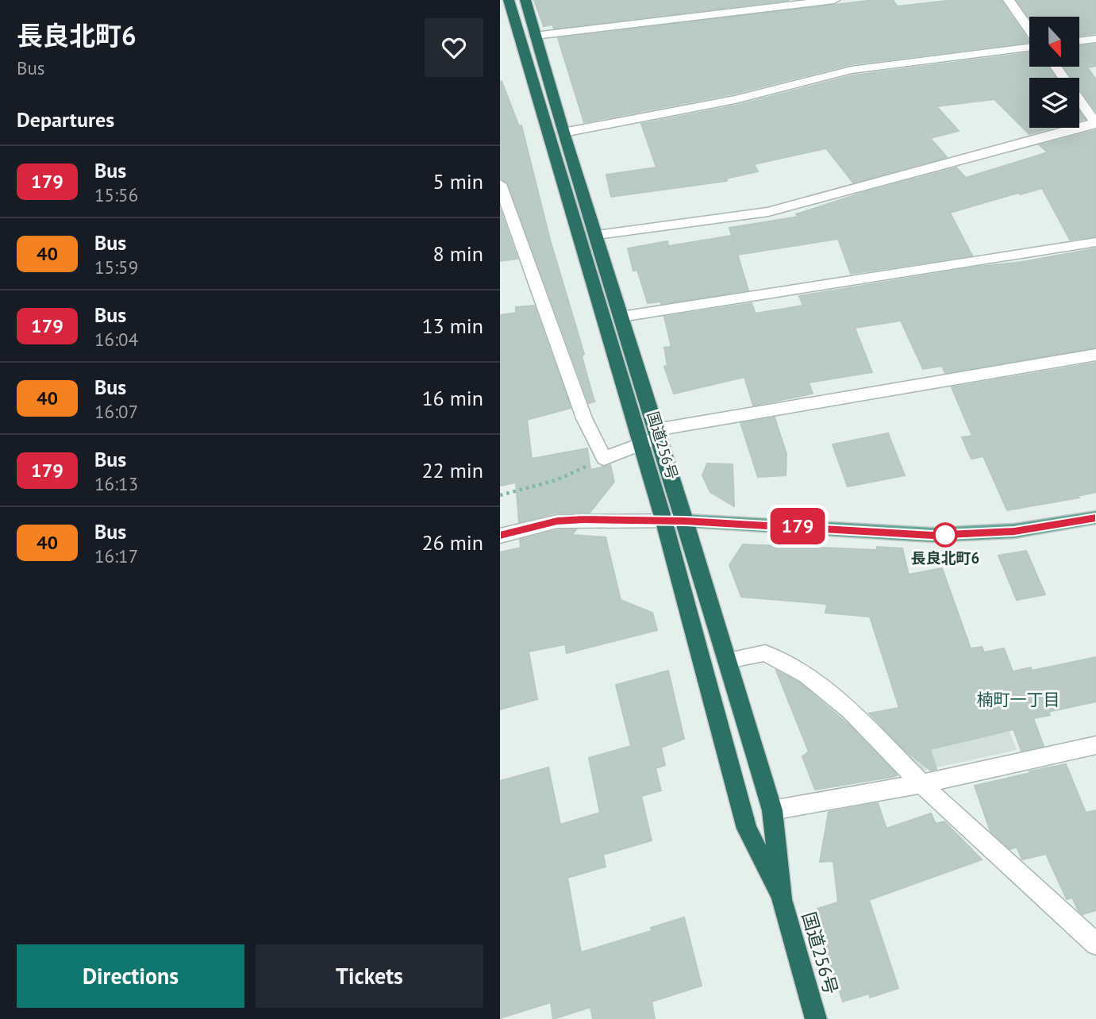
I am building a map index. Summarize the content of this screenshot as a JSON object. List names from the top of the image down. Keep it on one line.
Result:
{"streets":{"highway":["国道256号"]},"districts":["楠町一丁目"],"places":["長良北町6"],"lines":["bus line 179"],"north":"bottom","page":{"heading":[["長良北町6","Bus"],"Departures"],"on_map":"179","list":[{"mark":"179","name":"Bus","note":"15:56","value":"5 min"},{"mark":"40","name":"Bus","note":"15:59","value":"8 min"},{"mark":"179","name":"Bus","note":"16:04","value":"13 min"},{"mark":"40","name":"Bus","note":"16:07","value":"16 min"},{"mark":"179","name":"Bus","note":"16:13","value":"22 min"},{"mark":"40","name":"Bus","note":"16:17","value":"26 min"}],"buttons":["Directions","Tickets"]}}
